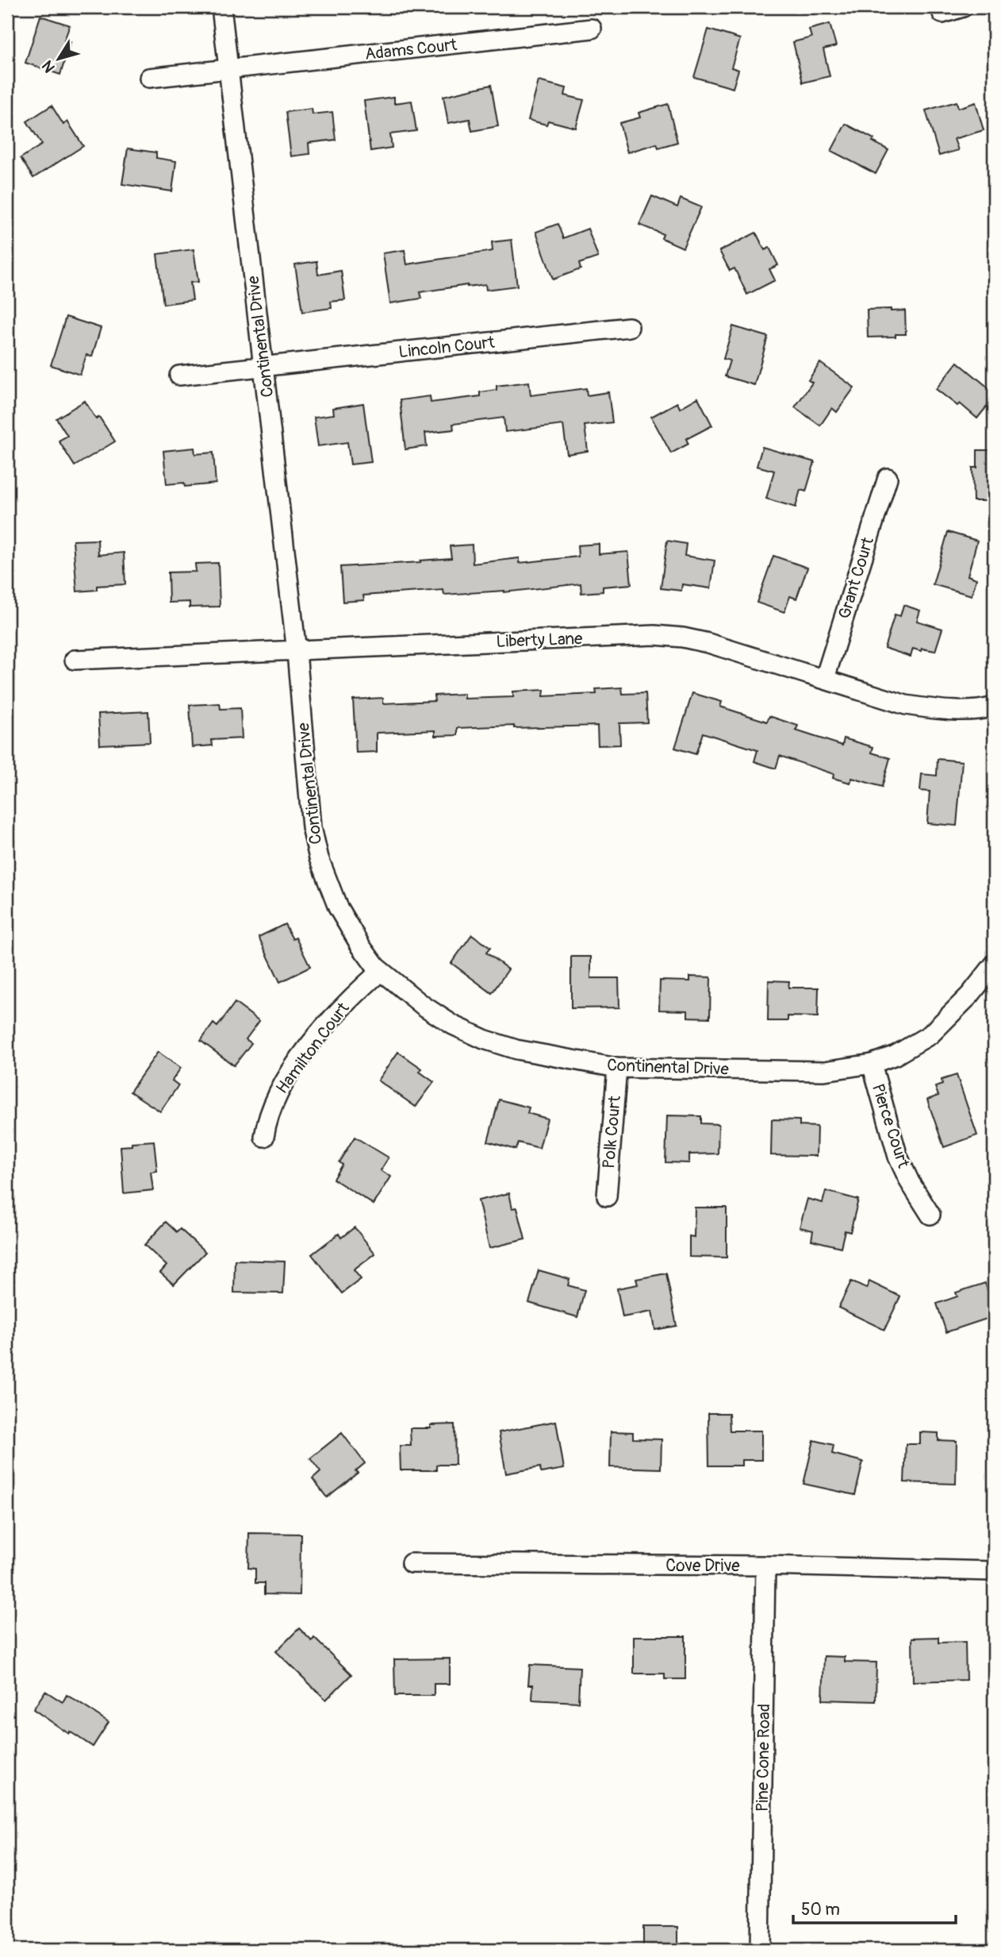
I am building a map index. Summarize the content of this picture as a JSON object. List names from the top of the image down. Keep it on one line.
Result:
{"streets":{"street":["Adams Court","Continental Drive","Lincoln Court","Grant Court","Liberty Lane","Hamilton Court","Pierce Court","Polk Court","Cove Drive","Pine Cone Road"]},"crossings":[["Adams Court","Continental Drive"],["Continental Drive","Lincoln Court"],["Continental Drive","Liberty Lane"],["Continental Drive","Hamilton Court"],["Continental Drive","Pierce Court"],["Continental Drive","Polk Court"],["Grant Court","Liberty Lane"],["Cove Drive","Pine Cone Road"]],"scale_bar":"50 m","north":"bottom left"}
